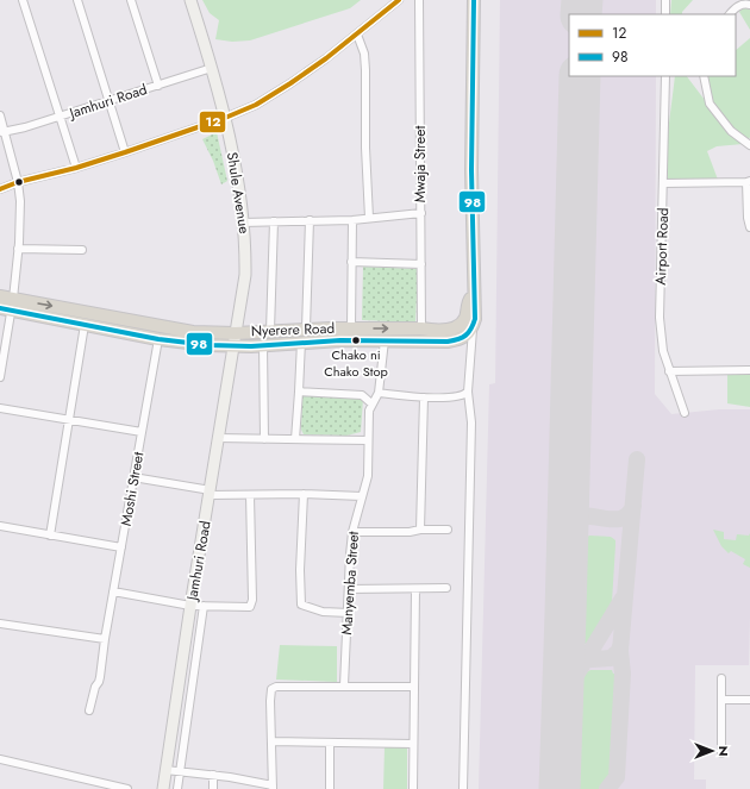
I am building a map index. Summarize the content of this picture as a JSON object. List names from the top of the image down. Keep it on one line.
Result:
{"streets":{"highway":["Nyerere Road"],"main road":["Jamhuri Road","Shule Avenue"],"street":["Mwaja Street","Airport Road","Moshi Street","Manyemba Street"]},"crossings":[["Jamhuri Road","Shule Avenue"],["Jamhuri Road","Nyerere Road"],["Mwaja Street","Nyerere Road"],["Shule Avenue","Nyerere Road"],["Nyerere Road","Moshi Street"]],"places":["Chako ni Chako Stop"],"lines":["transit line 12","transit line 98"],"legend":["12","98"],"north":"right"}
